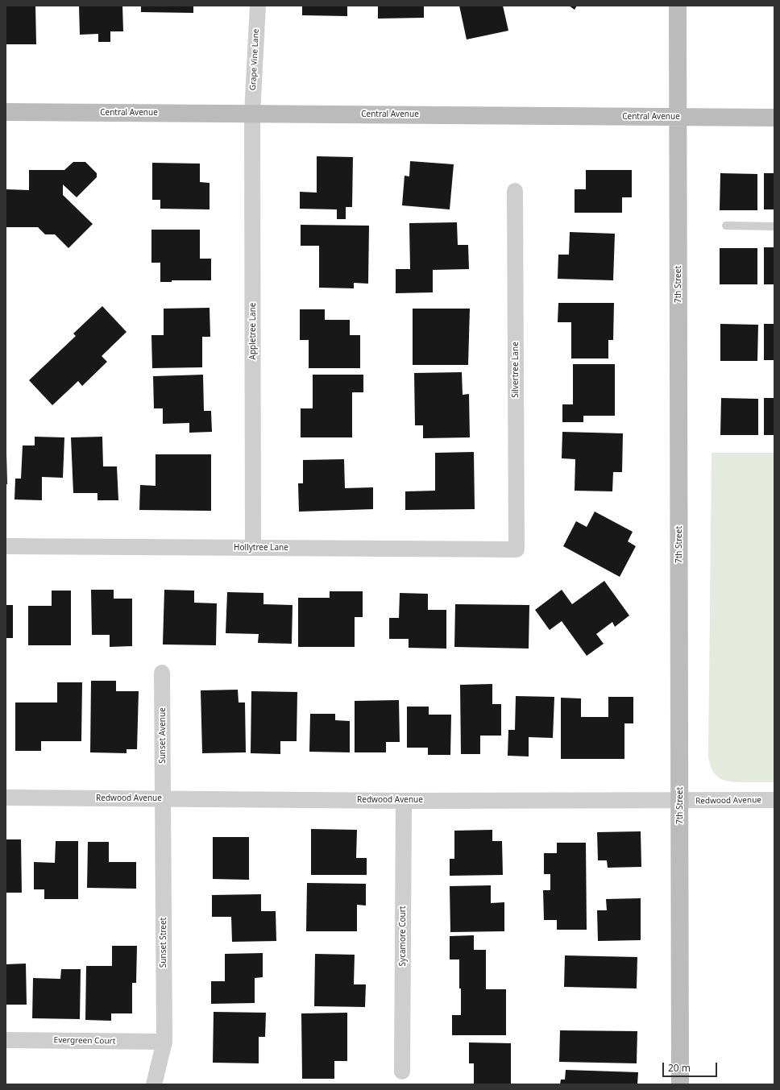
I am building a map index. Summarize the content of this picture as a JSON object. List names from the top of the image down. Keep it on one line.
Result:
{"streets":{"street":["Grape Vine Lane","Central Avenue","7th Street","Appletree Lane","Silvertree Lane","Hollytree Lane","Sunset Avenue","Redwood Avenue","Sycamore Court","Sunset Street","Evergreen Court"]},"crossings":[["Grape Vine Lane","Central Avenue"],["Grape Vine Lane","Appletree Lane"],["Central Avenue","7th Street"],["Central Avenue","Appletree Lane"],["7th Street","Redwood Avenue"],["Appletree Lane","Hollytree Lane"],["Silvertree Lane","Hollytree Lane"],["Sunset Avenue","Redwood Avenue"],["Sunset Avenue","Sunset Street"],["Redwood Avenue","Sycamore Court"],["Redwood Avenue","Sunset Street"],["Sunset Street","Evergreen Court"]],"scale_bar":"20 m"}
